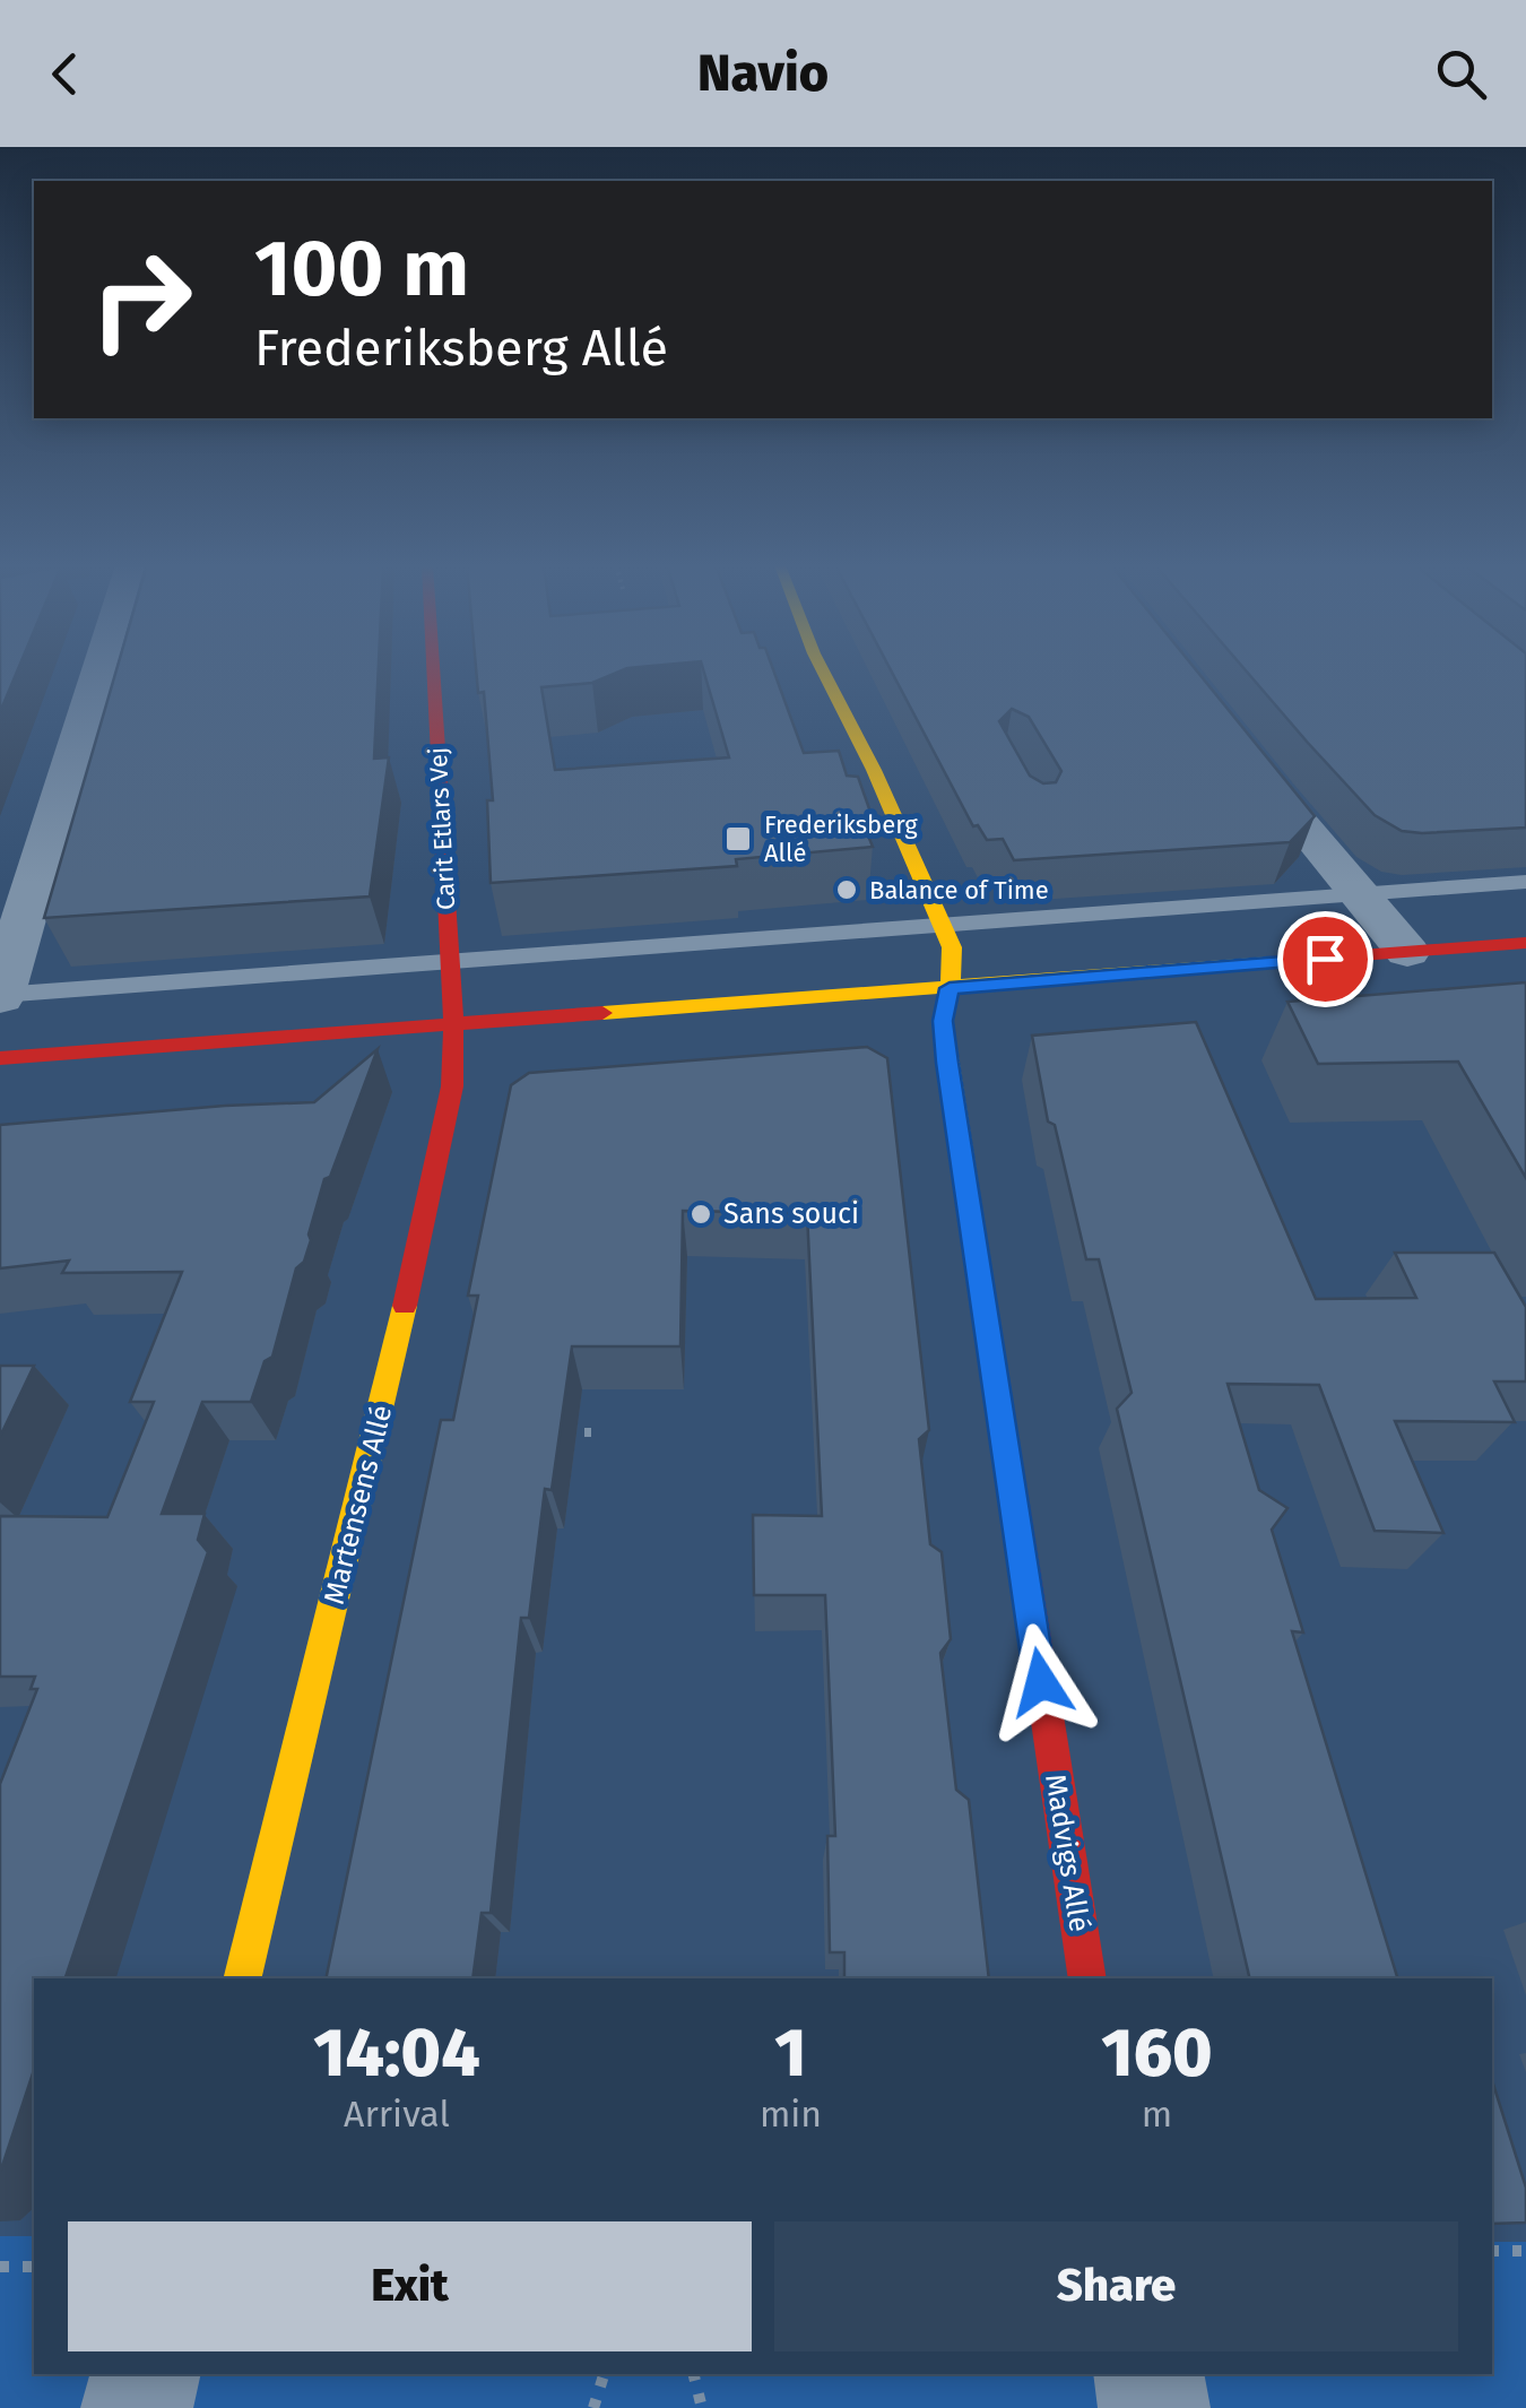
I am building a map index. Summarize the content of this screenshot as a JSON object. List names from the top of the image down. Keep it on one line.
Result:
{"streets":{"street":["Carit Etlars Vej","Martensens Allé","Madvigs Allé"]},"crossings":[["Carit Etlars Vej","Martensens Allé"]],"places":{"transit":["Frederiksberg Allé"],"other":["Balance of Time","Sans souci"]},"page":{"header":"Navio","turn":["100 m","Frederiksberg Allé"],"eta":["14:04","Arrival","1","min","160","m"],"buttons":["Exit","Share"]}}
